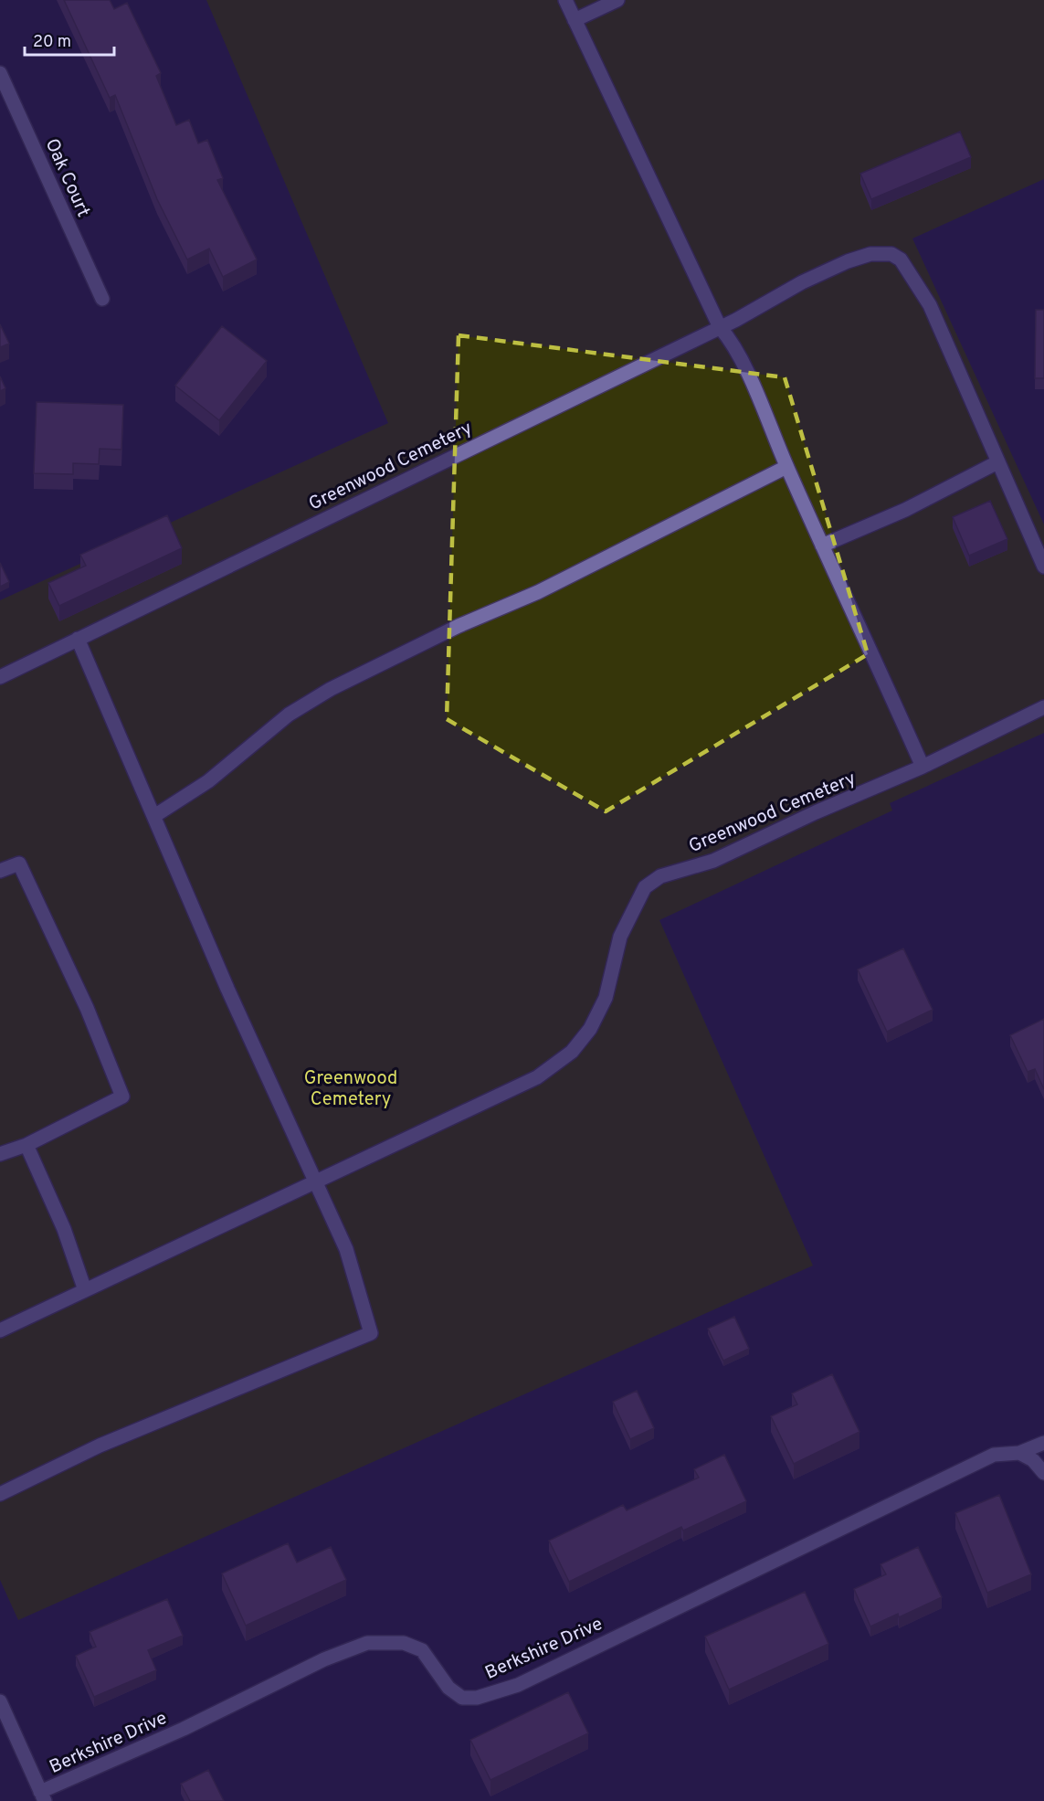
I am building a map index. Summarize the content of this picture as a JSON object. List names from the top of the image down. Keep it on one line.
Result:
{"streets":{"street":["Oak Court","Greenwood Cemetery","Berkshire Drive"]},"parks":["Greenwood Cemetery"],"scale_bar":"20 m"}
